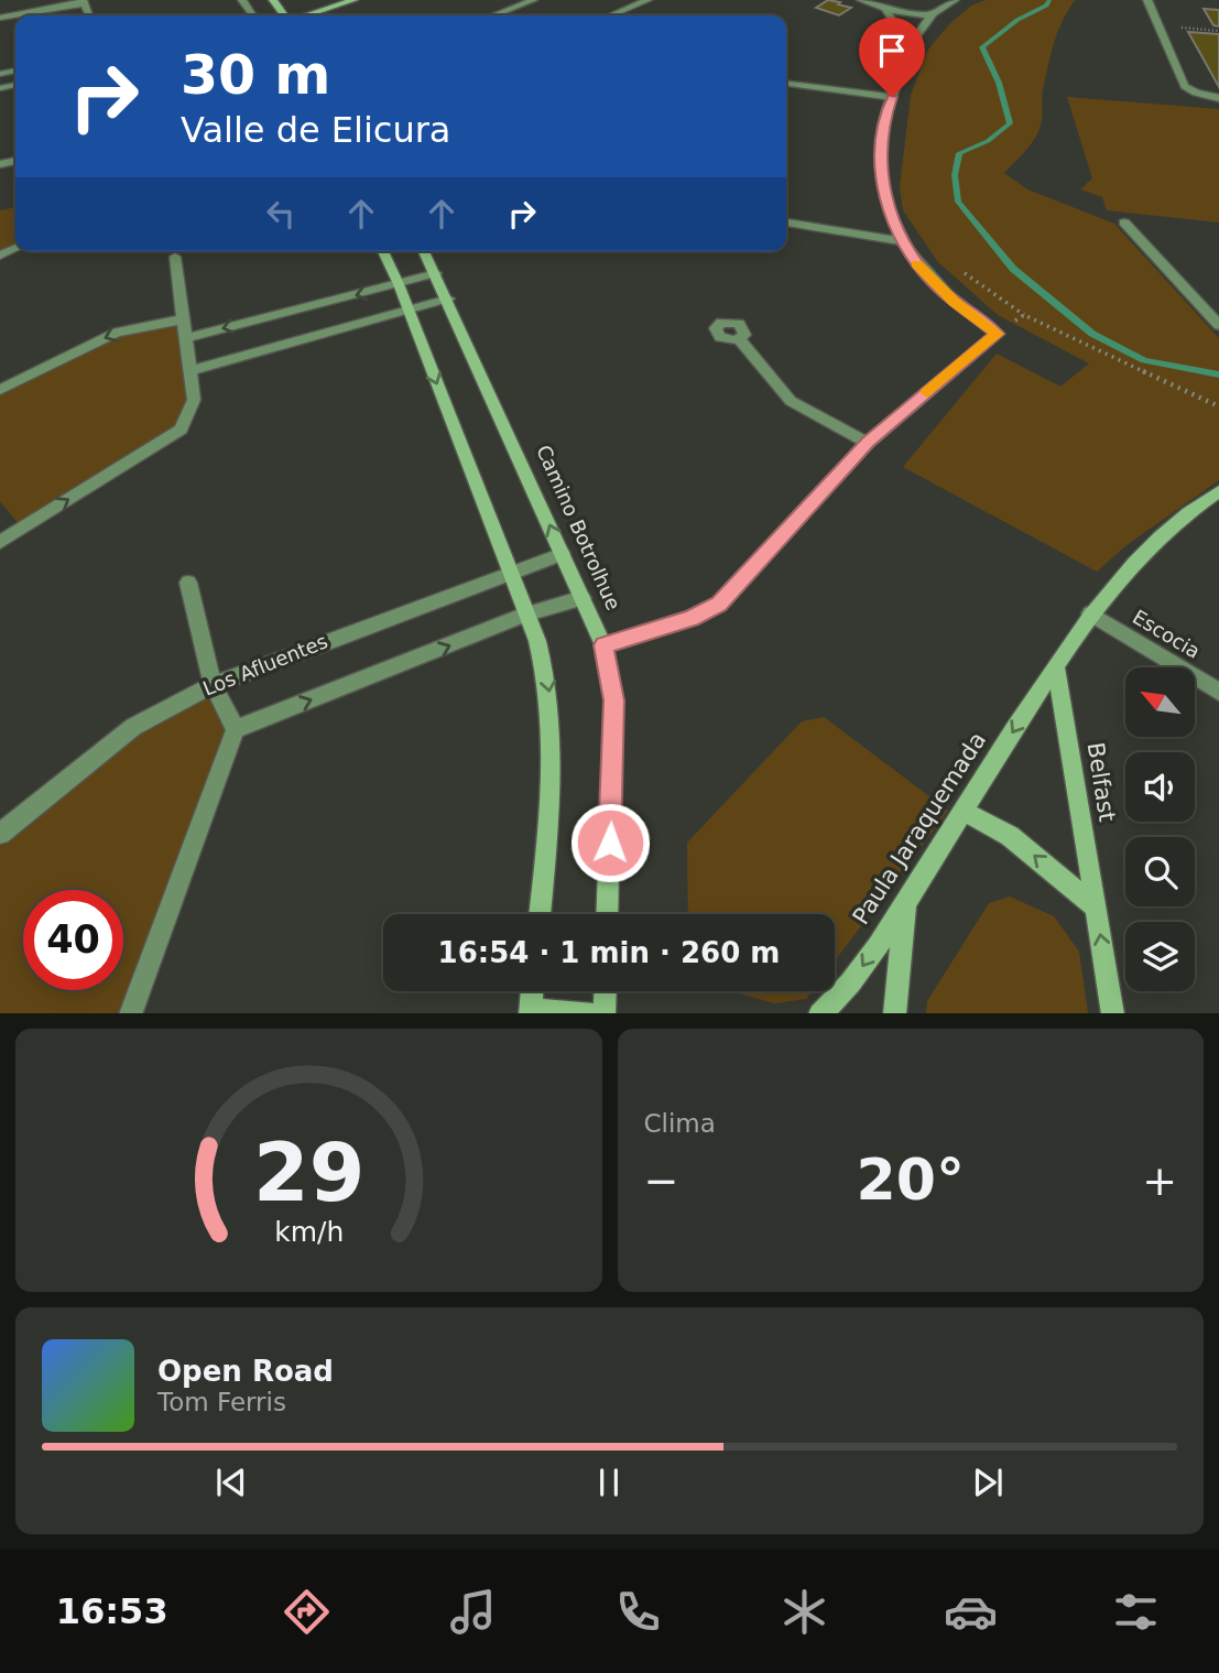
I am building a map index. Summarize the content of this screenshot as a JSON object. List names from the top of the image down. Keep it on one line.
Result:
{"streets":{"street":["Camino Botrolhue","Escocia","Los Afluentes","Belfast","Paula Jaraquemada"]},"crossings":[["Camino Botrolhue","Los Afluentes"],["Belfast","Paula Jaraquemada"]],"one_way":["Paula Jaraquemada"],"north":"top left","page":{"turn":["30 m","Valle de Elicura"],"limit":"40","trip":"16:54 · 1 min · 260 m","tile":"Clima","heat":["−","20°","+"],"song":["Open Road","Tom Ferris"],"tabs":"16:53","gauge":["29","km/h"]}}
